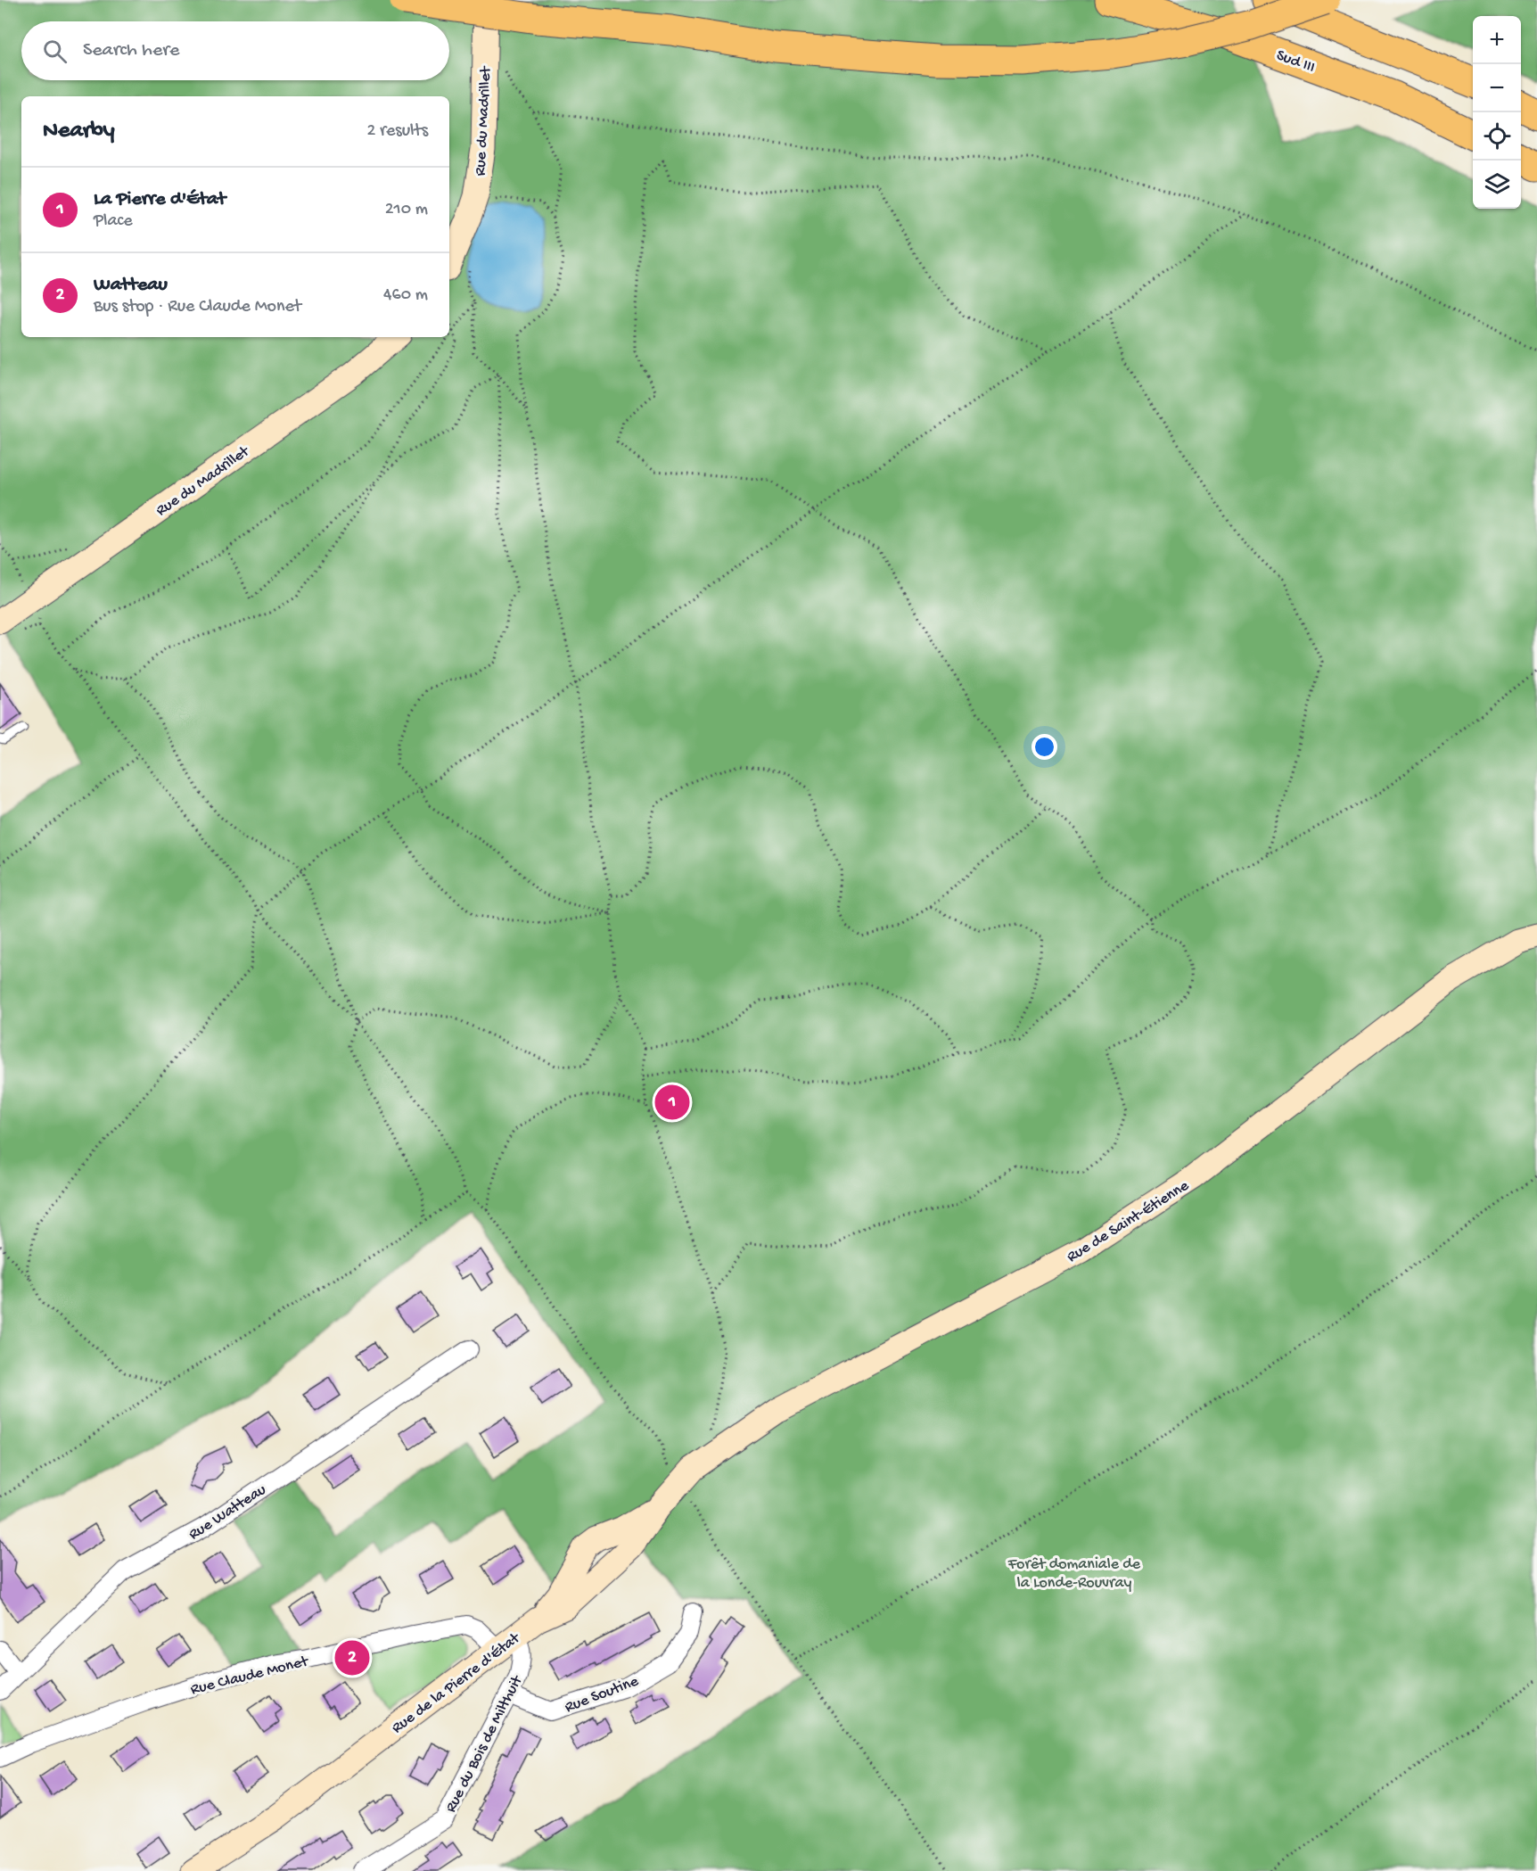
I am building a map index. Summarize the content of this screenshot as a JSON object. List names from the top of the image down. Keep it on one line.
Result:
{"streets":{"highway":["Sud III"],"street":["Rue du Madrillet","Rue de Saint-Étienne","Rue Watteau","Rue Claude Monet","Rue de la Pierre d'État","Rue Soutine","Rue du Bois de Milthuit"]},"crossings":[["Rue de Saint-Étienne","Rue de la Pierre d'État"],["Rue Claude Monet","Rue de la Pierre d'État"],["Rue Claude Monet","Rue du Bois de Milthuit"],["Rue de la Pierre d'État","Rue du Bois de Milthuit"],["Rue Soutine","Rue du Bois de Milthuit"]],"parks":["Forêt domaniale de la Londe-Rouvray"],"page":{"map_buttons":["+","−"],"search":"Search here","heading":["Nearby","2 results"],"list":[{"mark":"1","name":"La Pierre d'État","note":"Place","value":"210 m"},{"mark":"2","name":"Watteau","note":"Bus stop · Rue Claude Monet","value":"460 m"}],"pins":["1","2"]}}
